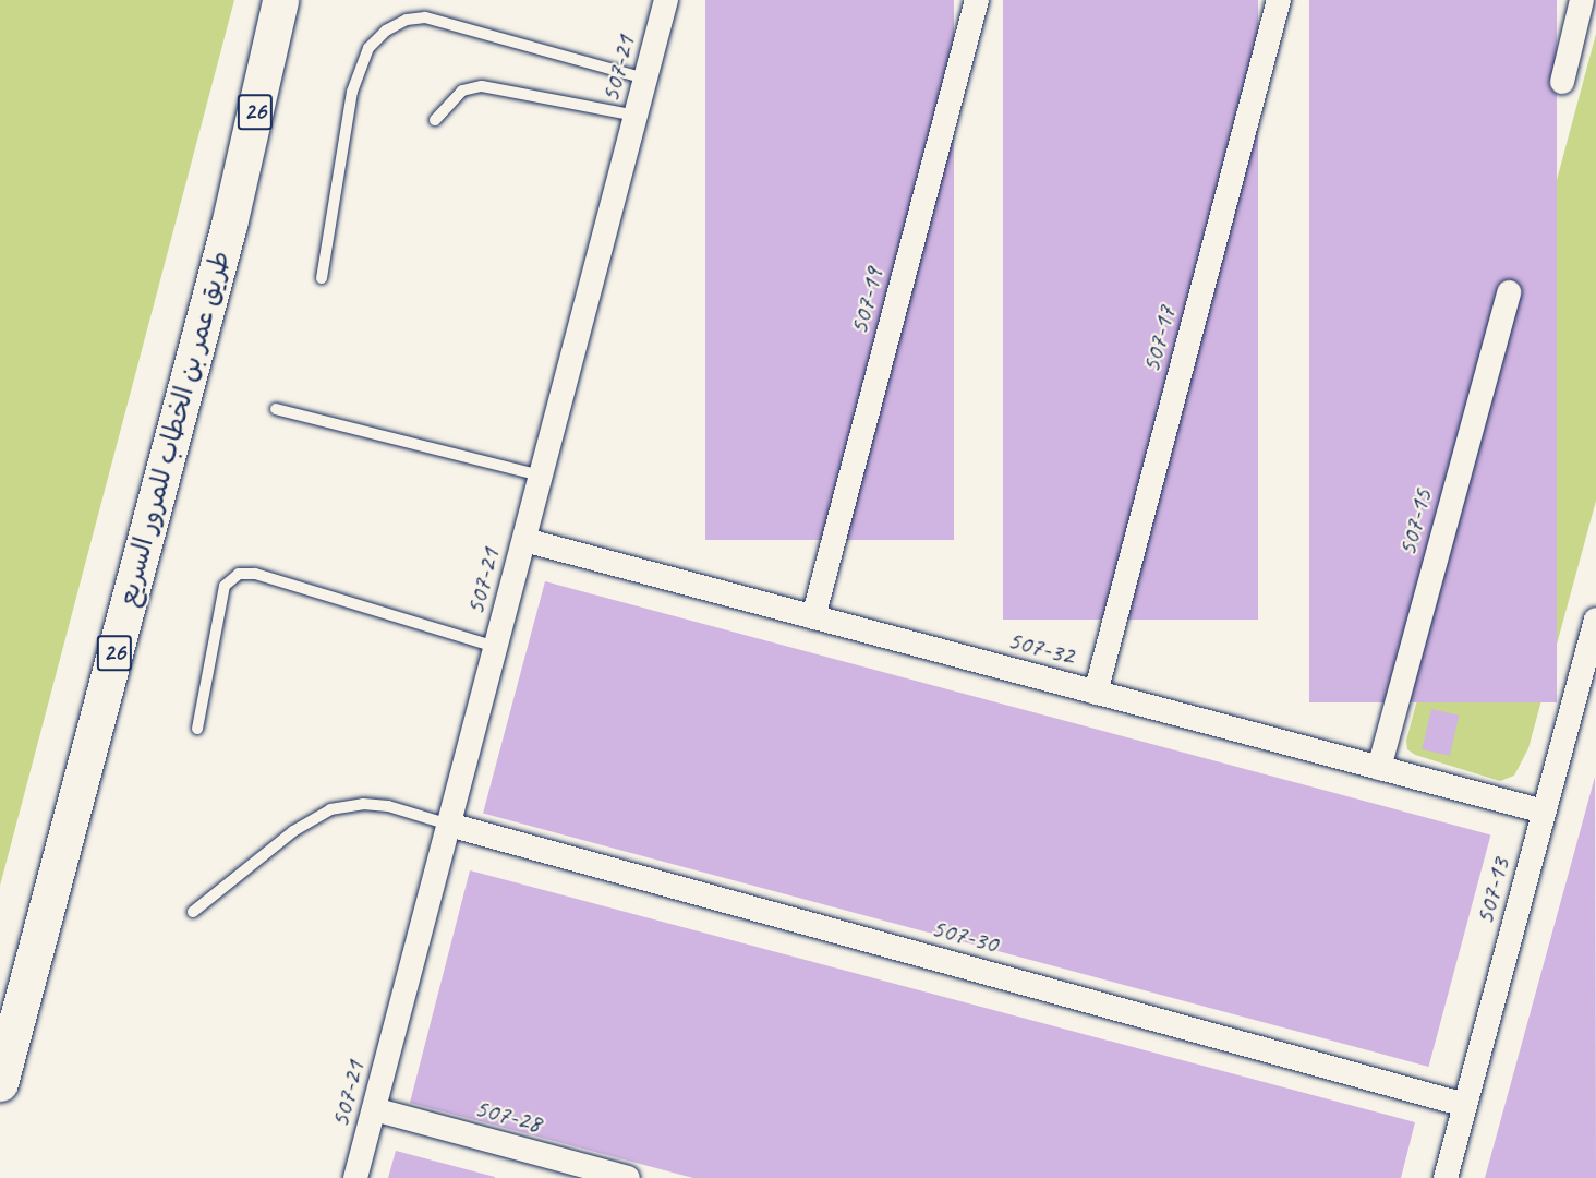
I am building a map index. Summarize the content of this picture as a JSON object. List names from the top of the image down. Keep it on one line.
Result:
{"streets":{"highway":["26","طريق عمر بن الخطاب للمرور السريع"],"street":["507-21","507-19","507-17","507-15","507-32","507-13","507-30","507-28"]},"crossings":[["507-21","507-32"],["507-21","507-30"],["507-21","507-28"],["507-19","507-32"],["507-17","507-32"],["507-15","507-32"],["507-32","507-13"],["507-13","507-30"]]}
